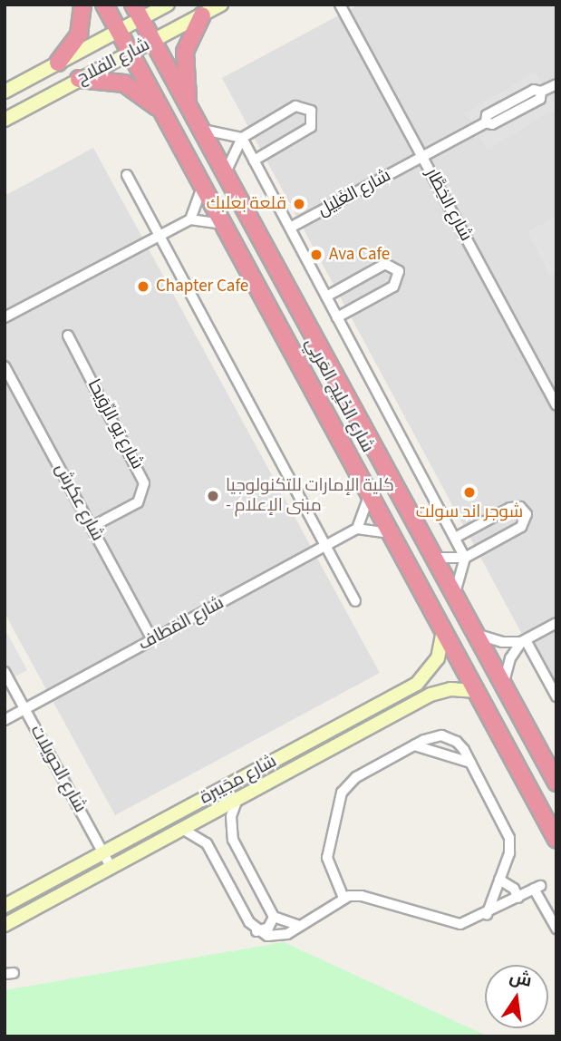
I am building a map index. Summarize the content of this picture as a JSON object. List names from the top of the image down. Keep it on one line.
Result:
{"streets":{"highway":["شارع الخَلِيج العَربِي"],"street":["شارع الفلاح","شارع الغَلِيل","شارع الخِطَّار","شارع يَو الرِّوَيحا","شارع عكرش","شارع المَطاف","شارع الحويلات","شارع مجَيبرة"]},"crossings":[["شارع الفلاح","شارع الخَلِيج العَربِي"],["شارع الغَلِيل","شارع الخِطَّار"],["شارع الخَلِيج العَربِي","شارع مجَيبرة"],["شارع يَو الرِّوَيحا","شارع عكرش"],["شارع عكرش","شارع المَطاف"],["شارع المَطاف","شارع الحويلات"],["شارع الحويلات","شارع مجَيبرة"]],"places":["قلعة بعلبك","Ava Cafe","Chapter Cafe","شوجر اند سولت","كلية الإمارات للتكنولوجيا - مبنى الإعلام"],"north":"top"}
